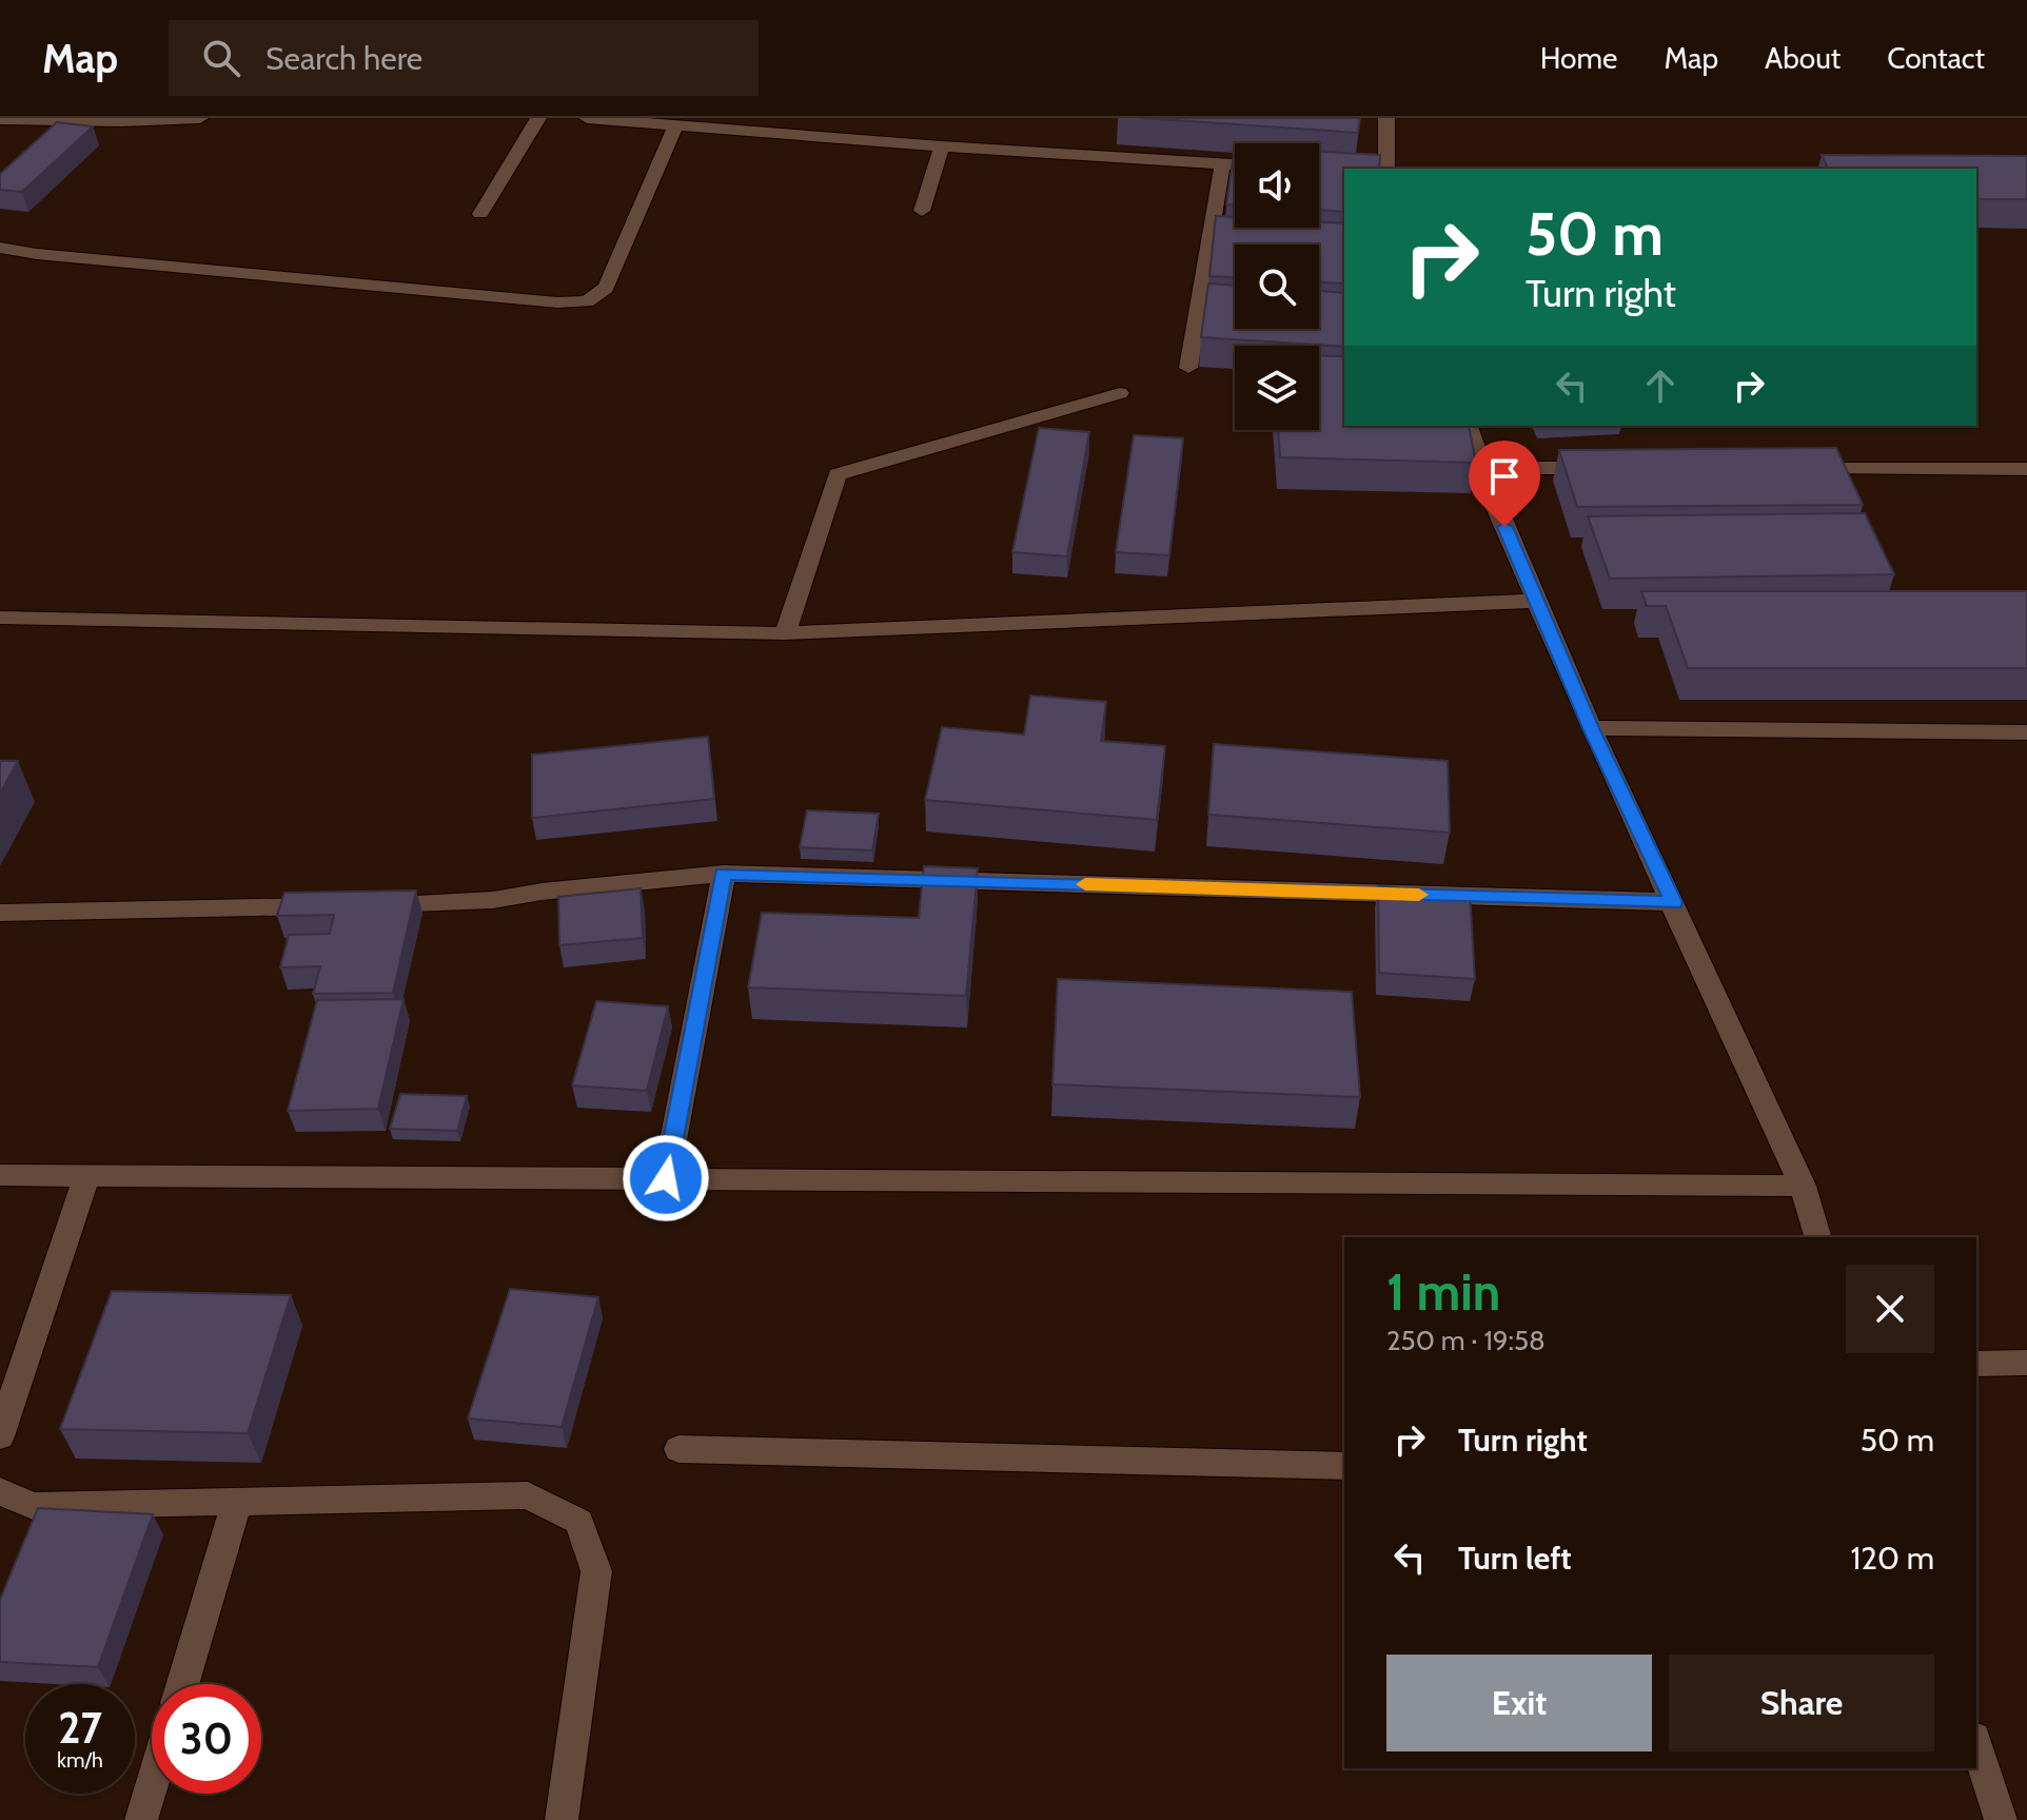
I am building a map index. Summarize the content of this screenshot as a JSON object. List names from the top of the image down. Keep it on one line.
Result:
{"page":{"header":"Map","search":"Search here","nav":["Home","Map","About","Contact"],"turn":["50 m","Turn right"],"heading":["1 min","250 m · 19:58"],"list":[{"name":"Turn right","value":"50 m"},{"name":"Turn left","value":"120 m"}],"buttons":["Exit","Share"],"speed":"27 km/h","limit":"30"}}
